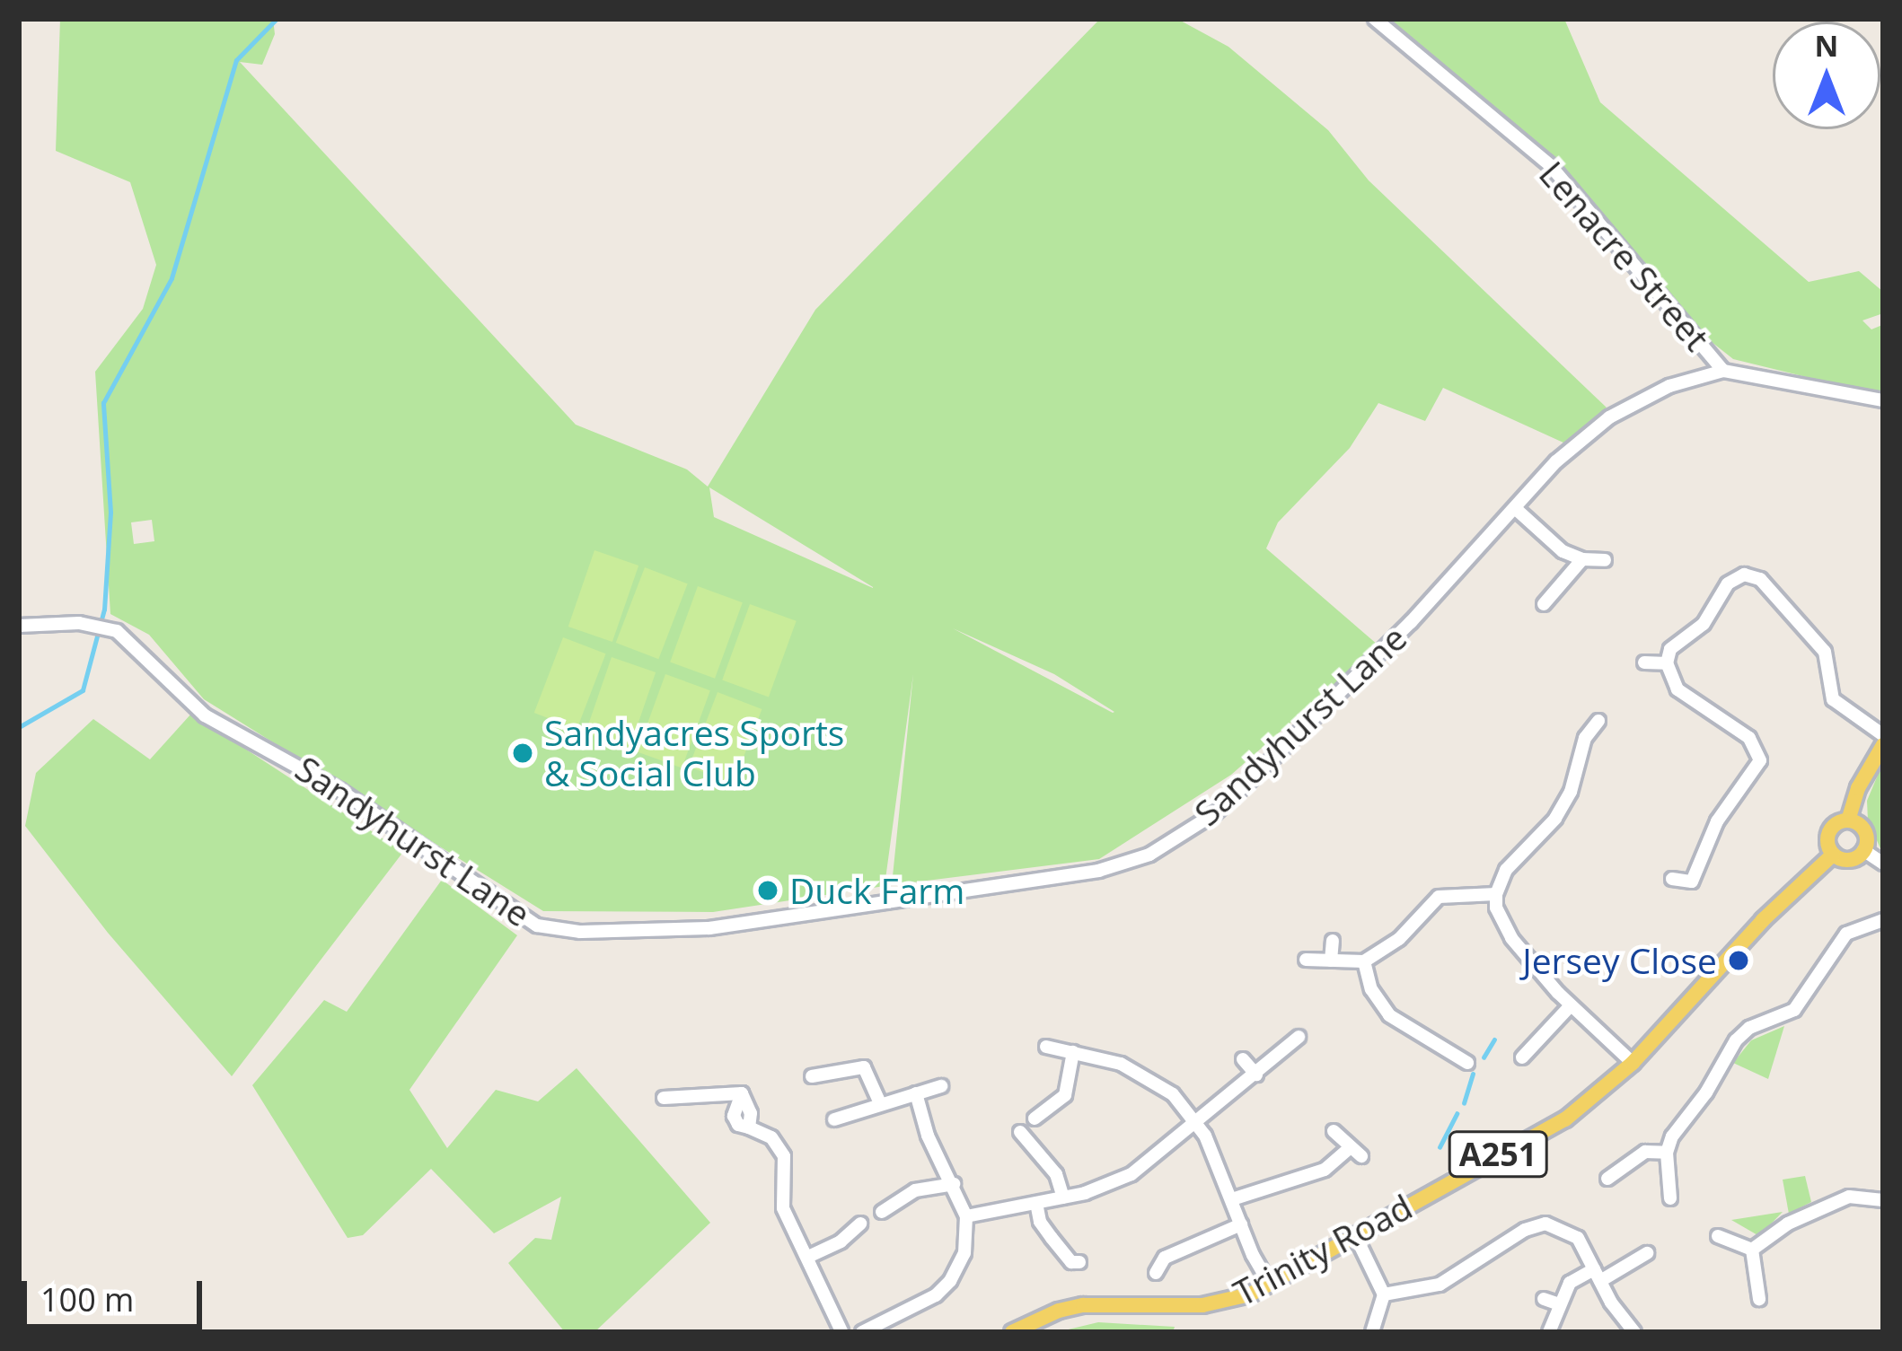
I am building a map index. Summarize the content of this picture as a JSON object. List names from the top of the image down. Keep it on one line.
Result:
{"streets":{"main road":["A251","Trinity Road"],"street":["Lenacre Street","Sandyhurst Lane"]},"crossings":[["Lenacre Street","Sandyhurst Lane"]],"places":["Sandyacres Sports & Social Club","Duck Farm","Jersey Close"],"scale_bar":"100 m","north":"top"}
